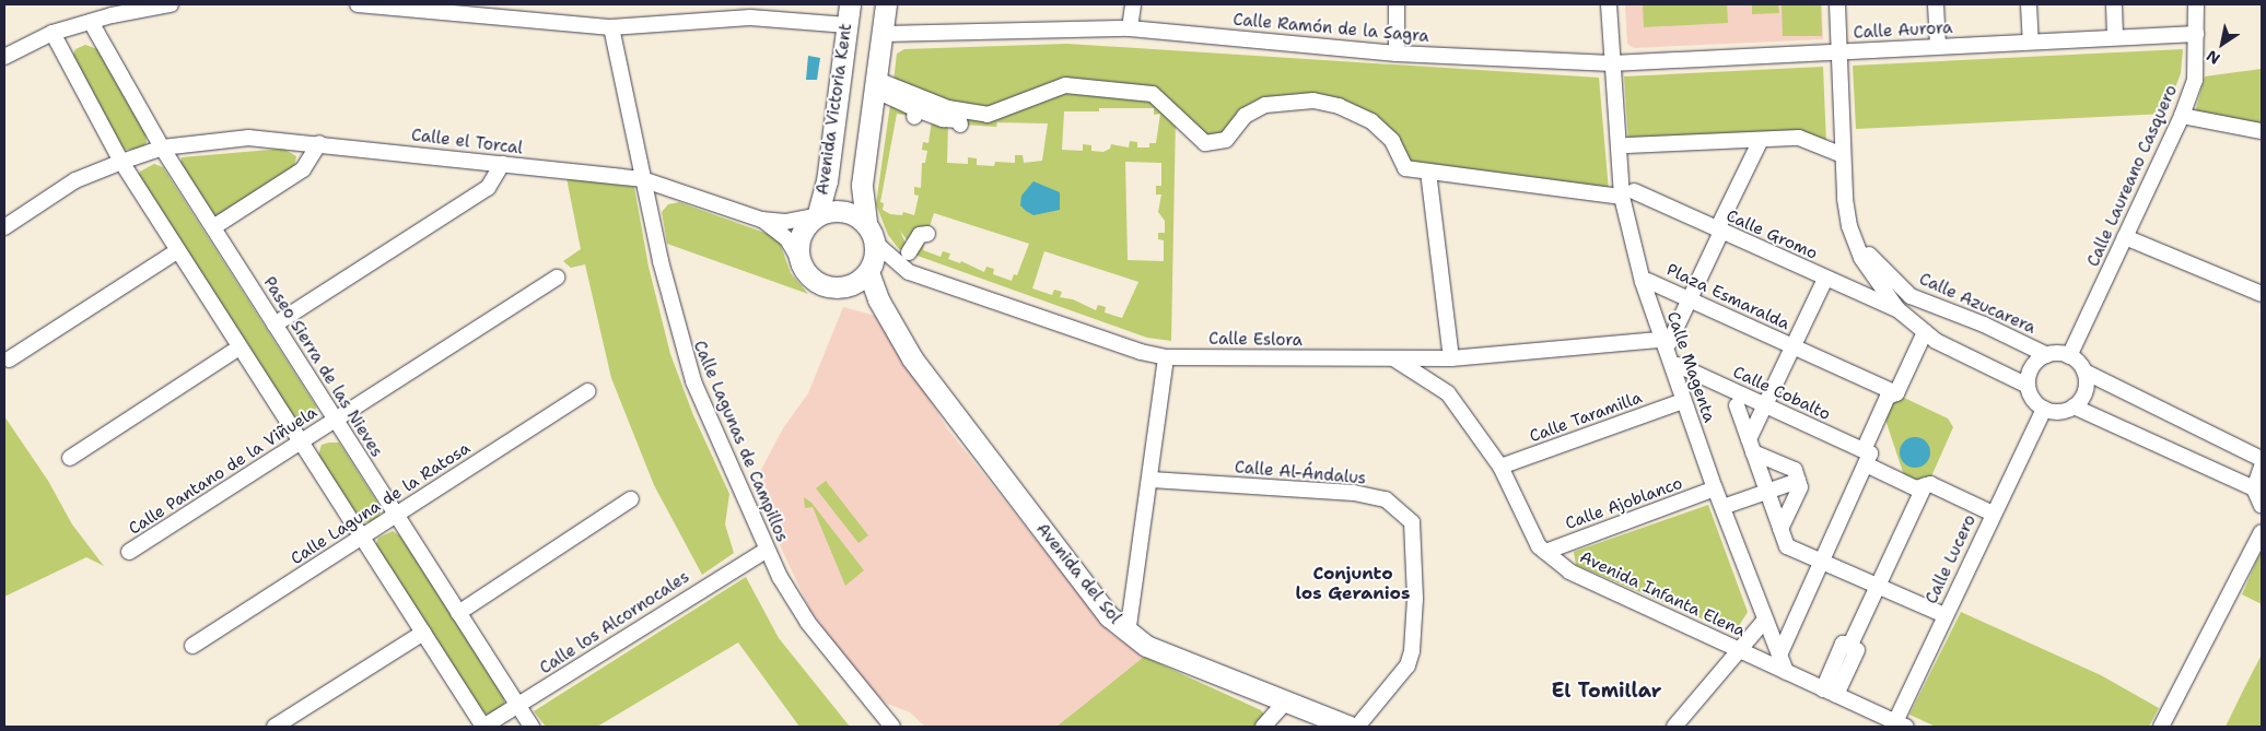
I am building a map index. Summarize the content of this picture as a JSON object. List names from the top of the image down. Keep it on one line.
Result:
{"streets":{"street":["Calle Ramón de la Sagra","Calle Aurora","Avenida Victoria Kent","Calle el Torcal","Calle Laureano Casquero","Calle Gromo","Plaza Esmaralda","Calle Azucarera","Calle Eslora","Paseo Sierra de las Nieves","Calle Magenta","Calle Cobalto","Calle Taramilla","Calle Lagunas de Campillos","Calle Pantano de la Viñuela","Calle Al-Ándalus","Calle Laguna de la Ratosa","Calle Ajoblanco","Calle Lucero","Avenida del Sol","Avenida Infanta Elena","Calle los Alcornocales"]},"crossings":[["Calle Ramón de la Sagra","Calle Aurora"],["Calle Ramón de la Sagra","Calle Magenta"],["Calle Aurora","Calle Laureano Casquero"],["Calle Aurora","Calle Azucarera"],["Calle Aurora","Calle Magenta"],["Avenida Victoria Kent","Calle Eslora"],["Avenida Victoria Kent","Avenida del Sol"],["Calle el Torcal","Paseo Sierra de las Nieves"],["Calle el Torcal","Calle Lagunas de Campillos"],["Calle Laureano Casquero","Calle Azucarera"],["Calle Laureano Casquero","Calle Lucero"],["Calle Gromo","Calle Azucarera"],["Calle Gromo","Calle Magenta"],["Calle Azucarera","Calle Lucero"],["Calle Eslora","Calle Magenta"],["Calle Eslora","Avenida del Sol"],["Calle Eslora","Avenida Infanta Elena"],["Paseo Sierra de las Nieves","Calle Pantano de la Viñuela"],["Paseo Sierra de las Nieves","Calle Laguna de la Ratosa"],["Paseo Sierra de las Nieves","Calle los Alcornocales"],["Calle Magenta","Calle Taramilla"],["Calle Magenta","Calle Ajoblanco"],["Calle Magenta","Avenida Infanta Elena"],["Calle Cobalto","Calle Lucero"],["Calle Taramilla","Avenida Infanta Elena"],["Calle Lagunas de Campillos","Calle los Alcornocales"],["Calle Ajoblanco","Avenida Infanta Elena"],["Calle Lucero","Avenida Infanta Elena"]],"districts":["Conjunto los Geranios","El Tomillar"],"north":"bottom left"}
